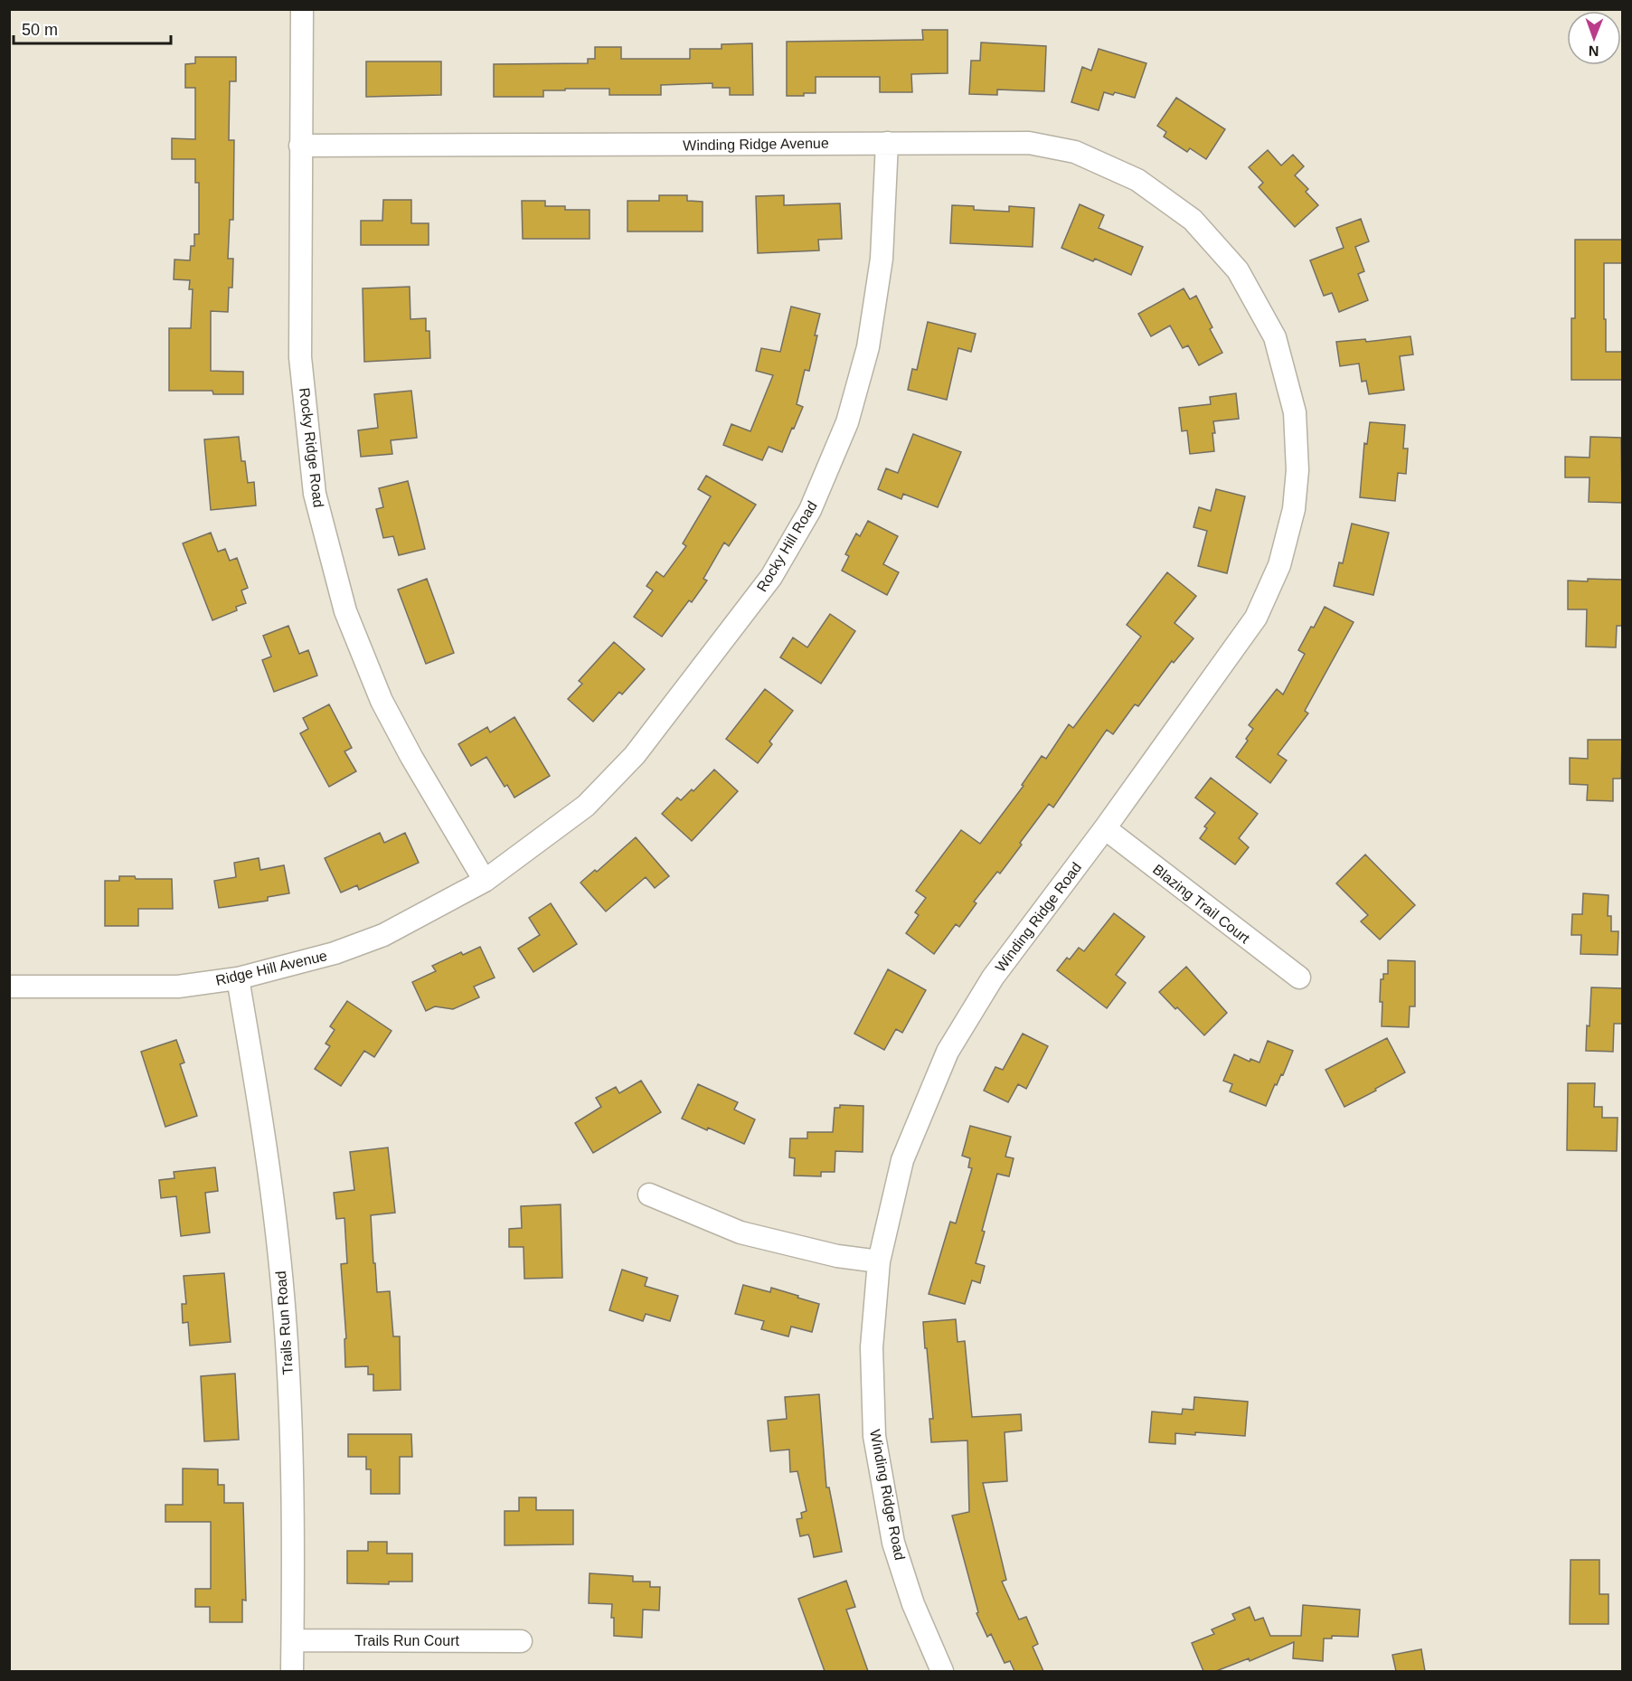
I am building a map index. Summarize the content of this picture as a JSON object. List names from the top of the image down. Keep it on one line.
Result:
{"streets":{"street":["Winding Ridge Avenue","Rocky Ridge Road","Rocky Hill Road","Blazing Trail Court","Winding Ridge Road","Ridge Hill Avenue","Trails Run Road","Trails Run Court"]},"crossings":[["Winding Ridge Avenue","Rocky Ridge Road"],["Winding Ridge Avenue","Rocky Hill Road"],["Winding Ridge Avenue","Winding Ridge Road"],["Rocky Ridge Road","Rocky Hill Road"],["Rocky Ridge Road","Ridge Hill Avenue"],["Rocky Hill Road","Ridge Hill Avenue"],["Blazing Trail Court","Winding Ridge Road"],["Ridge Hill Avenue","Trails Run Road"],["Trails Run Road","Trails Run Court"]],"scale_bar":"50 m","north":"bottom"}
